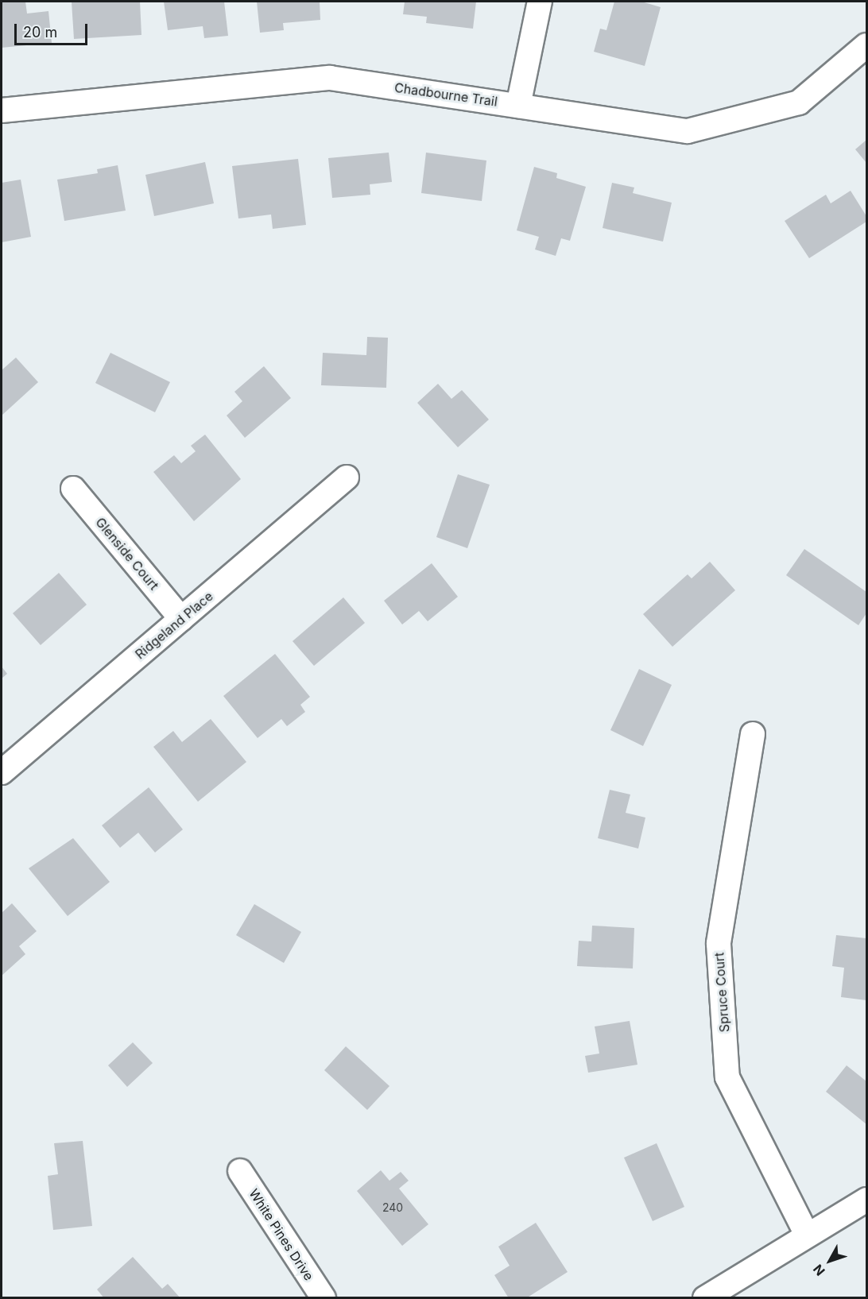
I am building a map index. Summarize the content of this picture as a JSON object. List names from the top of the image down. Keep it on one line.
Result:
{"streets":{"street":["Chadbourne Trail","Glenside Court","Ridgeland Place","Spruce Court","White Pines Drive"]},"crossings":[["Glenside Court","Ridgeland Place"]],"house_numbers":["240"],"scale_bar":"20 m","north":"bottom left"}
